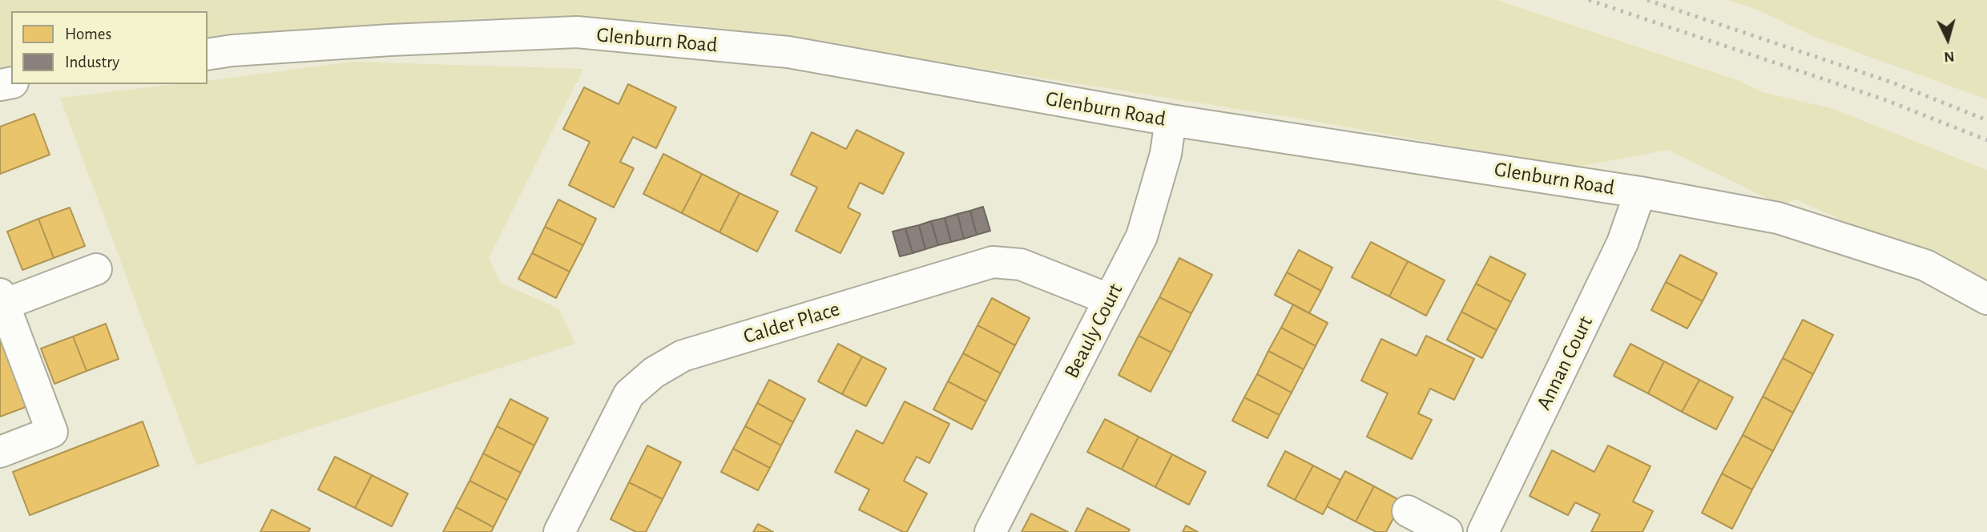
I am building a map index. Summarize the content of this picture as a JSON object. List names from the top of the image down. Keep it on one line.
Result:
{"streets":{"street":["Glenburn Road","Calder Place","Beauly Court","Annan Court"]},"crossings":[["Glenburn Road","Beauly Court"],["Glenburn Road","Annan Court"],["Calder Place","Beauly Court"]],"legend":["Homes","Industry"],"north":"bottom"}
